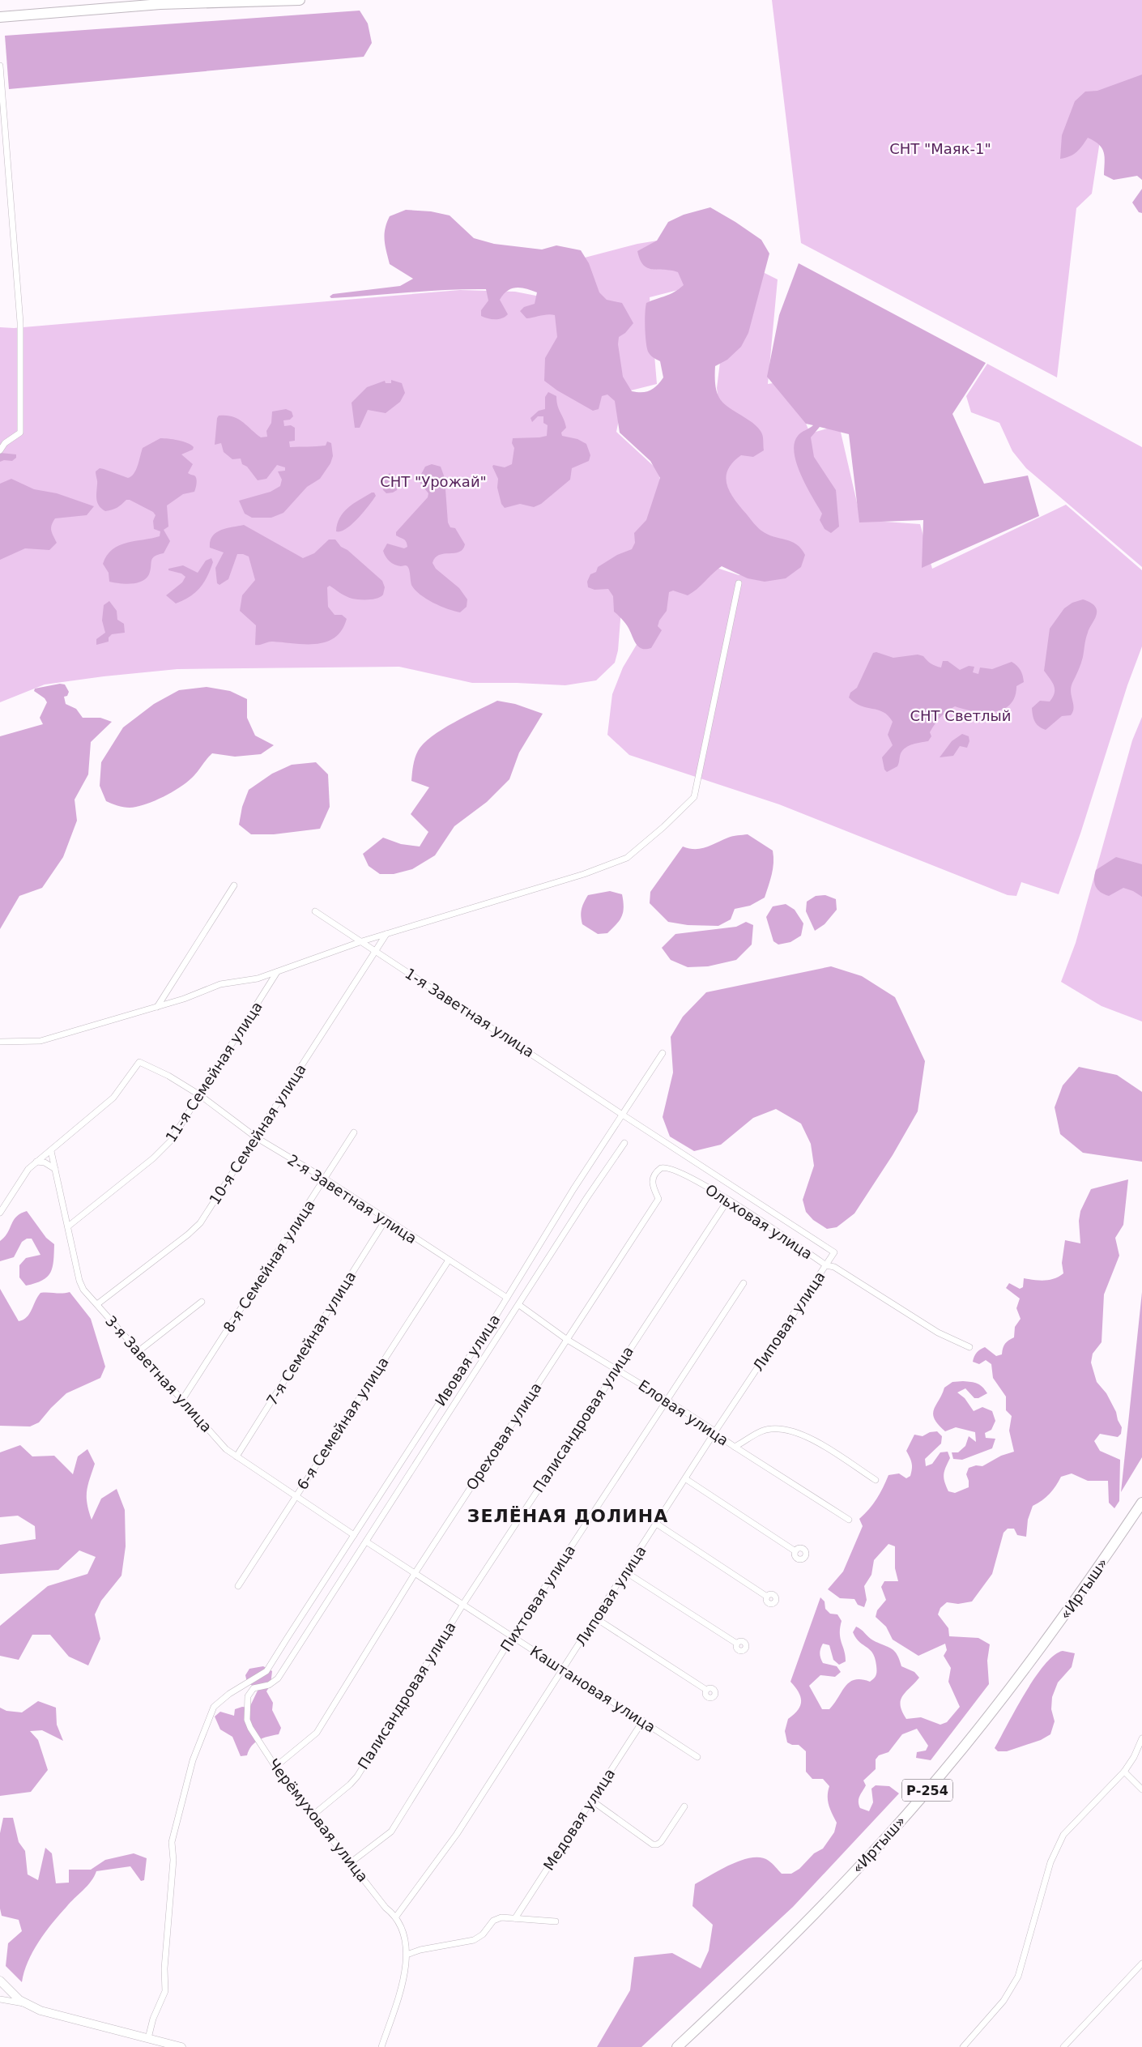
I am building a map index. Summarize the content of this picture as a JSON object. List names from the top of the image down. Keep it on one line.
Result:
{"streets":{"highway":["«Иртыш»","Р-254"],"street":["1-я Заветная улица","11-я Семейная улица","10-я Семейная улица","2-я Заветная улица","Ольховая улица","8-я Семейная улица","Липовая улица","7-я Семейная улица","Ивовая улица","3-я Заветная улица","Еловая улица","Палисандровая улица","6-я Семейная улица","Ореховая улица","Пихтовая улица","Каштановая улица","Медовая улица","Черёмуховая улица"]},"crossings":[["1-я Заветная улица","10-я Семейная улица"],["1-я Заветная улица","Липовая улица"],["1-я Заветная улица","Ивовая улица"],["11-я Семейная улица","2-я Заветная улица"],["11-я Семейная улица","3-я Заветная улица"],["10-я Семейная улица","2-я Заветная улица"],["10-я Семейная улица","3-я Заветная улица"],["2-я Заветная улица","8-я Семейная улица"],["2-я Заветная улица","7-я Семейная улица"],["2-я Заветная улица","Ивовая улица"],["2-я Заветная улица","3-я Заветная улица"],["2-я Заветная улица","6-я Семейная улица"],["Ольховая улица","Липовая улица"],["Ольховая улица","Палисандровая улица"],["Ольховая улица","Ореховая улица"],["8-я Семейная улица","3-я Заветная улица"],["Липовая улица","Еловая улица"],["Липовая улица","Каштановая улица"],["Липовая улица","Черёмуховая улица"],["7-я Семейная улица","3-я Заветная улица"],["Ивовая улица","3-я Заветная улица"],["Ивовая улица","Еловая улица"],["Ивовая улица","Каштановая улица"],["Ивовая улица","Черёмуховая улица"],["3-я Заветная улица","6-я Семейная улица"],["Еловая улица","Палисандровая улица"],["Еловая улица","Ореховая улица"],["Еловая улица","Пихтовая улица"],["Палисандровая улица","Каштановая улица"],["Палисандровая улица","Черёмуховая улица"],["Ореховая улица","Каштановая улица"],["Ореховая улица","Черёмуховая улица"],["Пихтовая улица","Каштановая улица"],["Пихтовая улица","Черёмуховая улица"],["Каштановая улица","Медовая улица"]],"districts":["ЗЕЛЁНАЯ ДОЛИНА"],"parks":["СНТ \"Маяк-1\"","СНТ \"Урожай\"","СНТ Светлый"]}
